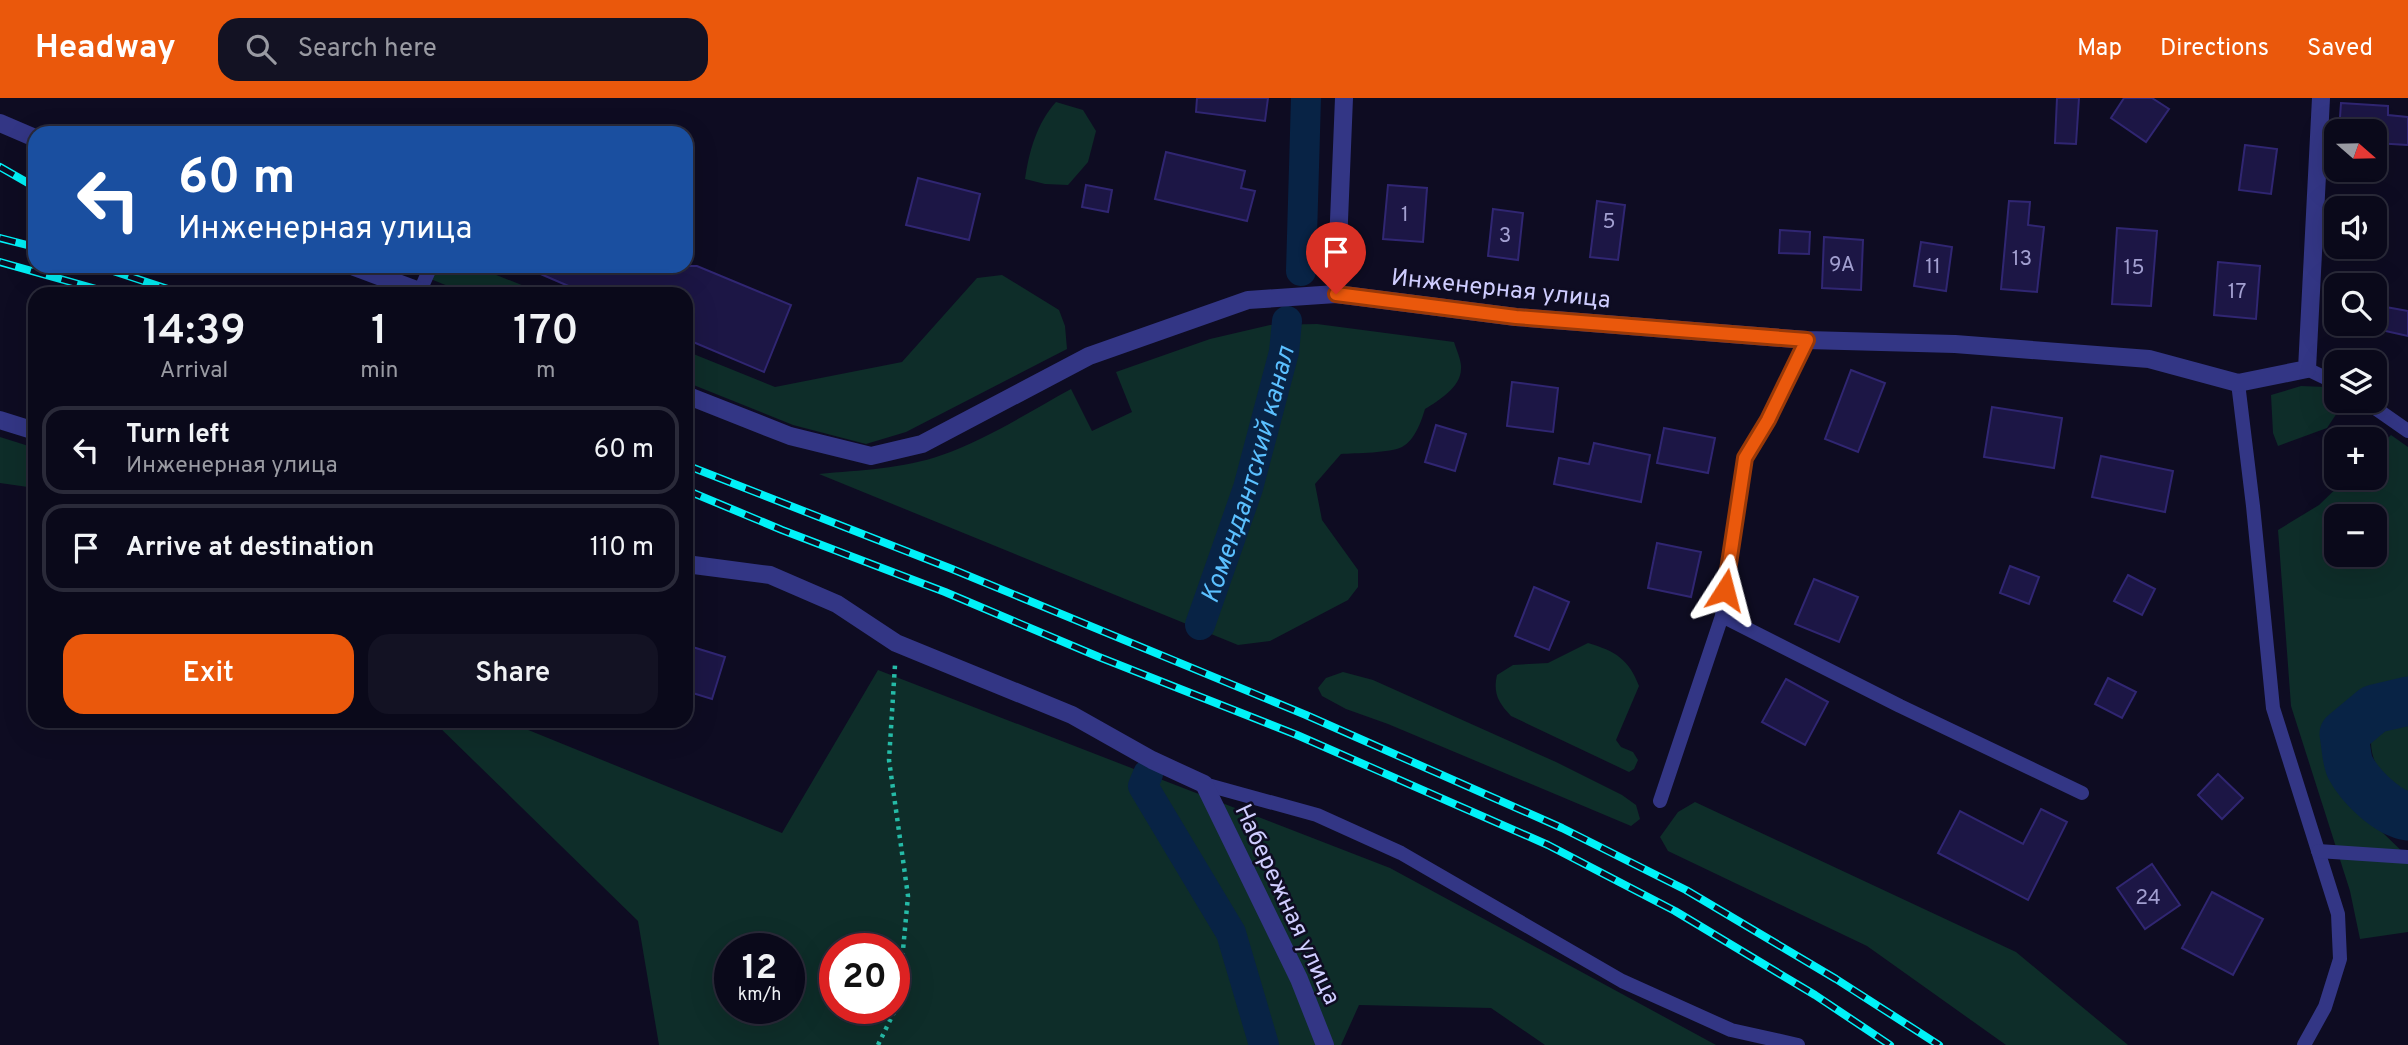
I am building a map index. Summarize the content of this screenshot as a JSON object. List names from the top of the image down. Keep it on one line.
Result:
{"streets":{"street":["Инженерная улица","Набережная улица"]},"water":["Комендантский канал"],"house_numbers":["1","5","3","13","9А","11","15","17","24"],"north":"right","page":{"header":"Headway","search":"Search here","nav":["Map","Directions","Saved"],"map_buttons":["+","−"],"turn":["60 m","Инженерная улица"],"eta":["14:39","Arrival","1","min","170","m"],"list":[{"name":"Turn left","note":"Инженерная улица","value":"60 m"},{"name":"Arrive at destination","value":"110 m"}],"buttons":["Exit","Share"],"speed":"12 km/h","limit":"20"}}
